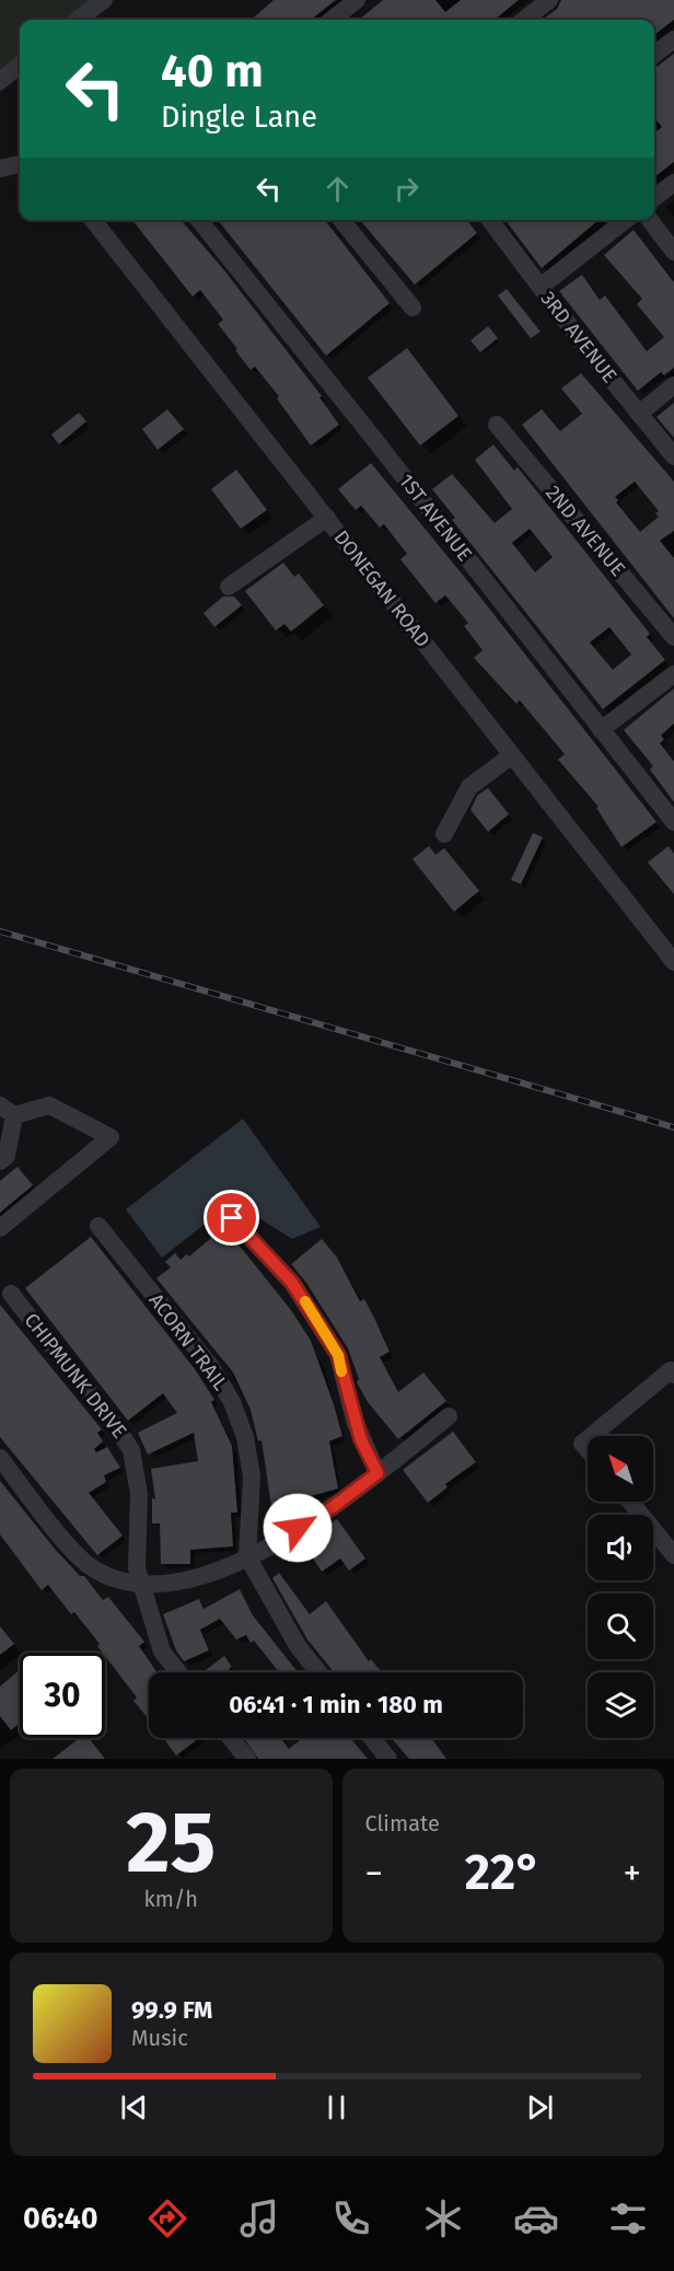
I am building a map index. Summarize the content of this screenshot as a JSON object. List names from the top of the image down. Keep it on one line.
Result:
{"streets":{"street":["3RD AVENUE","1ST AVENUE","2ND AVENUE","DONEGAN ROAD","ACORN TRAIL","CHIPMUNK DRIVE"]},"north":"top left","page":{"turn":["40 m","Dingle Lane"],"limit":"30","trip":"06:41 · 1 min · 180 m","tile":[["25","km/h"],"Climate"],"heat":["−","22°","+"],"song":["99.9 FM","Music"],"tabs":"06:40"}}
